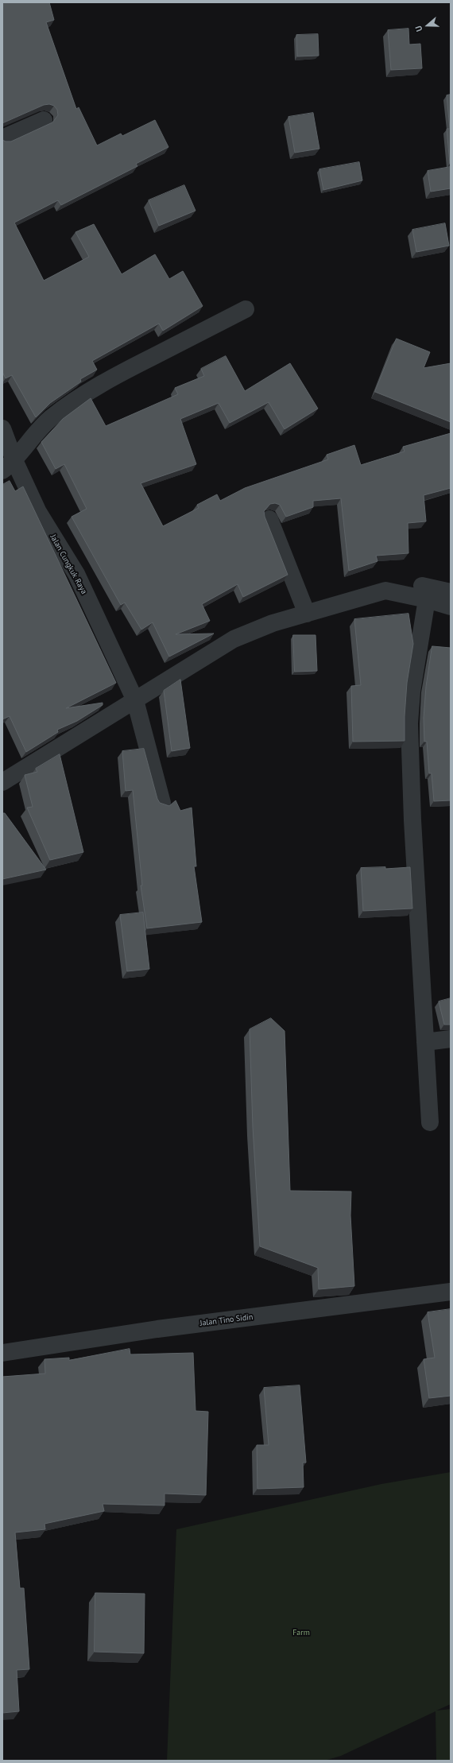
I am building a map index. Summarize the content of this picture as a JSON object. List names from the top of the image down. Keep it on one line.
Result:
{"streets":{"street":["Jalan Cungkuk Raya","Jalan Tino Sidin"]},"parks":["Farm"],"north":"left"}
